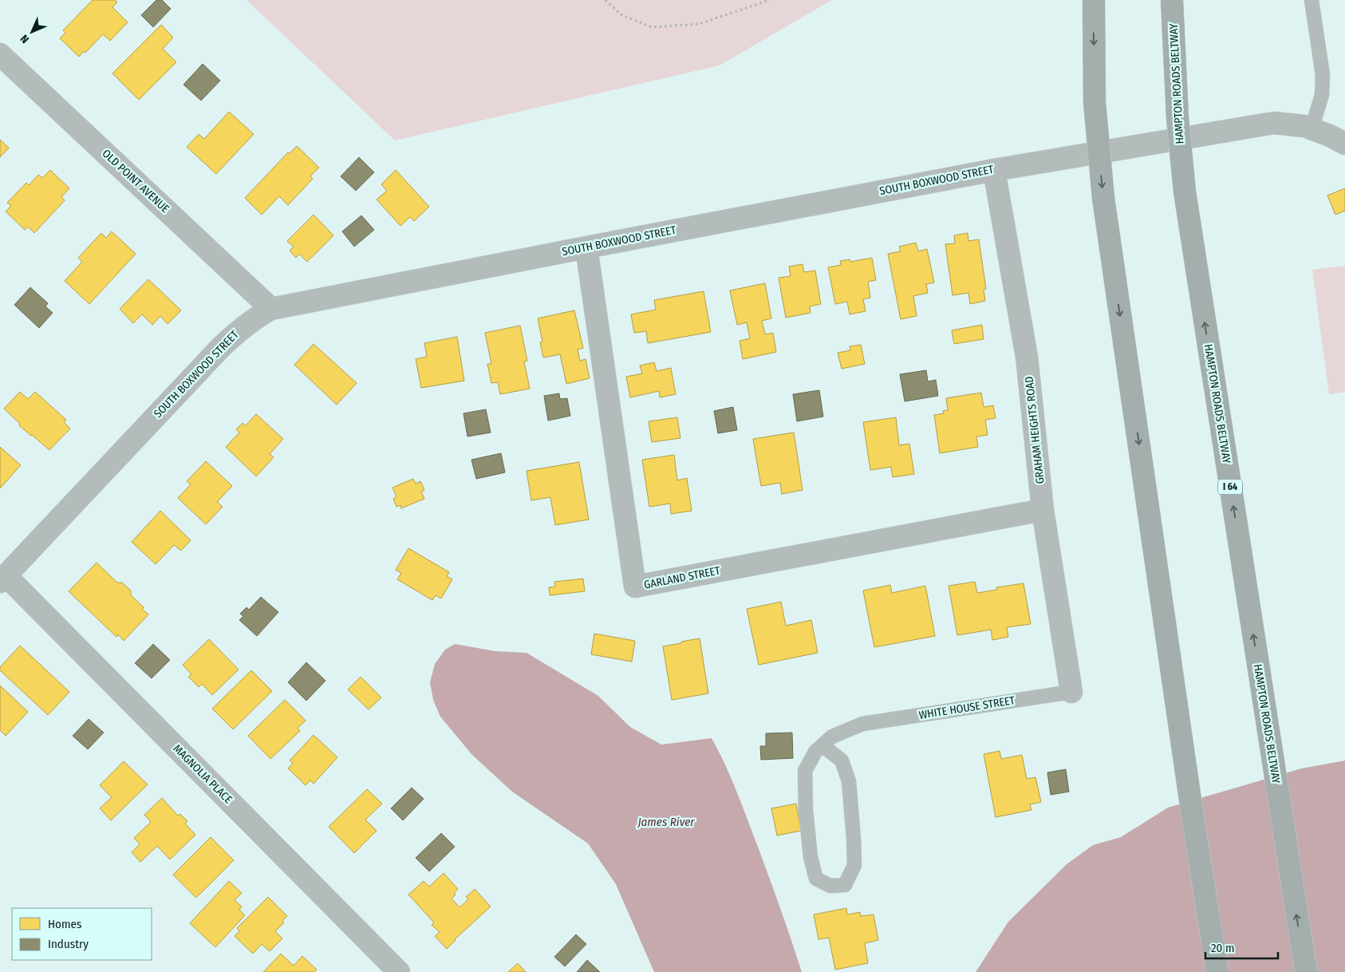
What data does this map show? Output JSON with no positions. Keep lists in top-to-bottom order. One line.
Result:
{"streets":{"highway":["HAMPTON ROADS BELTWAY","I 64"],"street":["SOUTH BOXWOOD STREET","OLD POINT AVENUE","GRAHAM HEIGHTS ROAD","GARLAND STREET","MAGNOLIA PLACE"],"lane":["WHITE HOUSE STREET"]},"crossings":[["SOUTH BOXWOOD STREET","OLD POINT AVENUE"],["SOUTH BOXWOOD STREET","GRAHAM HEIGHTS ROAD"],["SOUTH BOXWOOD STREET","GARLAND STREET"],["SOUTH BOXWOOD STREET","MAGNOLIA PLACE"],["GRAHAM HEIGHTS ROAD","GARLAND STREET"],["GRAHAM HEIGHTS ROAD","WHITE HOUSE STREET"]],"water":["James River"],"legend":["Homes","Industry"],"scale_bar":"20 m","north":"bottom left"}
